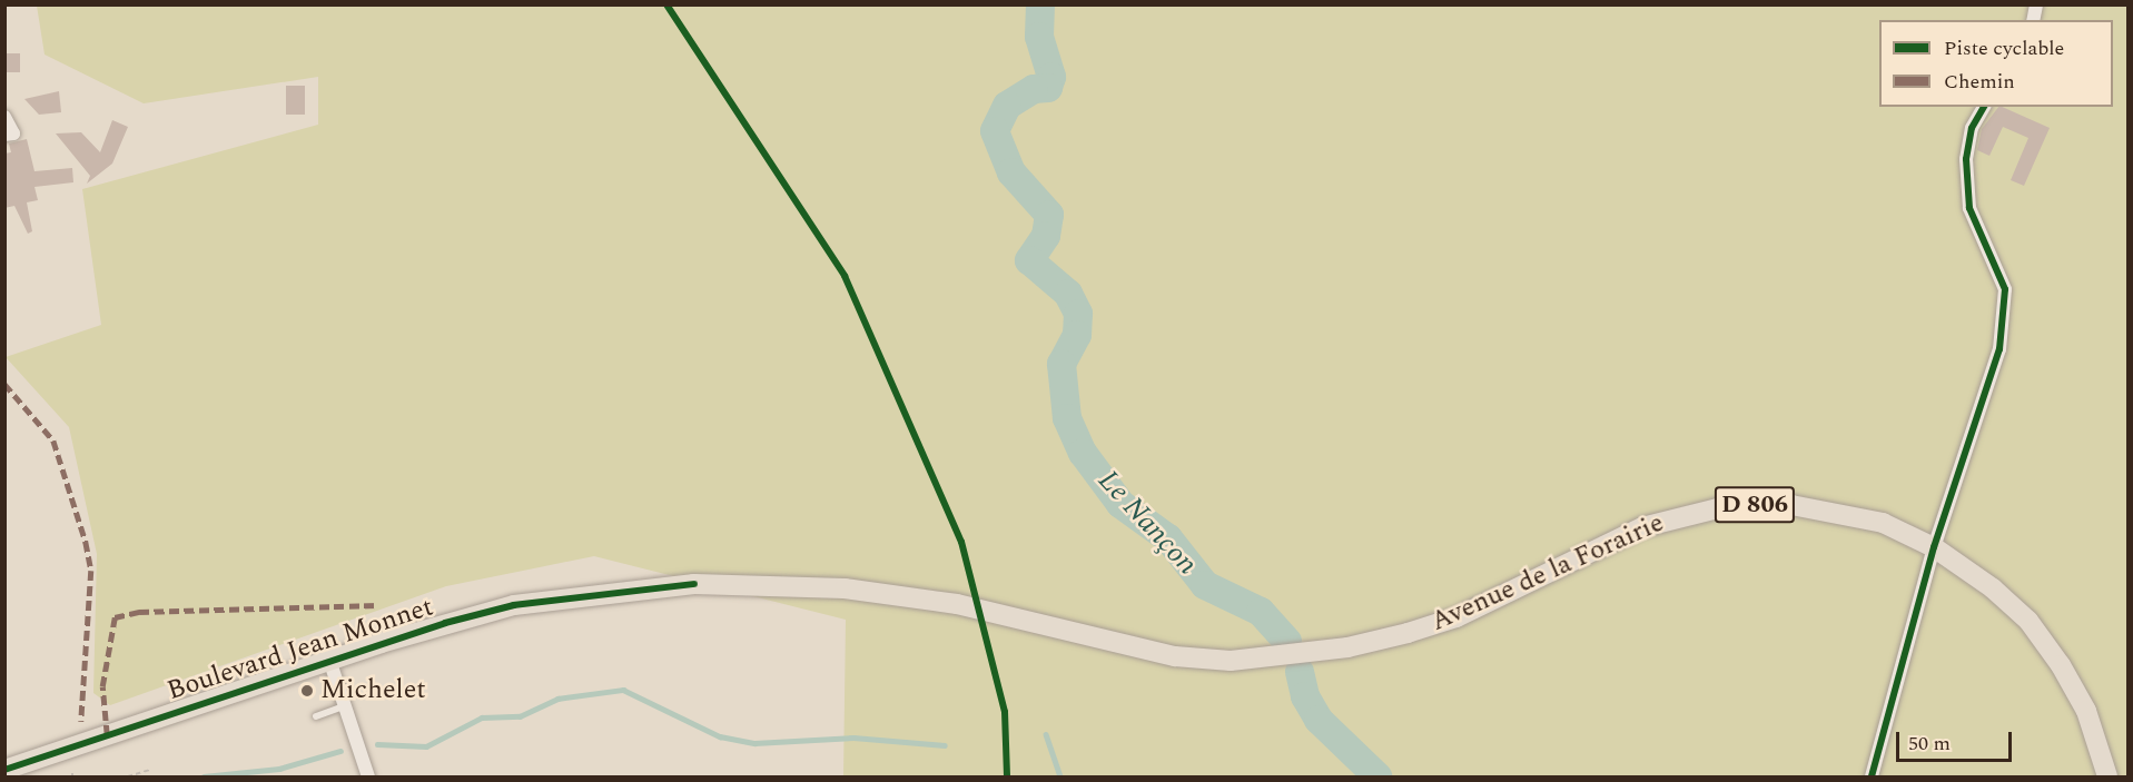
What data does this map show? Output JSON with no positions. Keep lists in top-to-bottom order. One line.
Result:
{"streets":{"main road":["D 806","Avenue de la Forairie","Boulevard Jean Monnet"]},"crossings":[["Avenue de la Forairie","Boulevard Jean Monnet"]],"water":["Le Nançon"],"places":["Michelet"],"legend":["Piste cyclable","Chemin"],"scale_bar":"50 m"}
